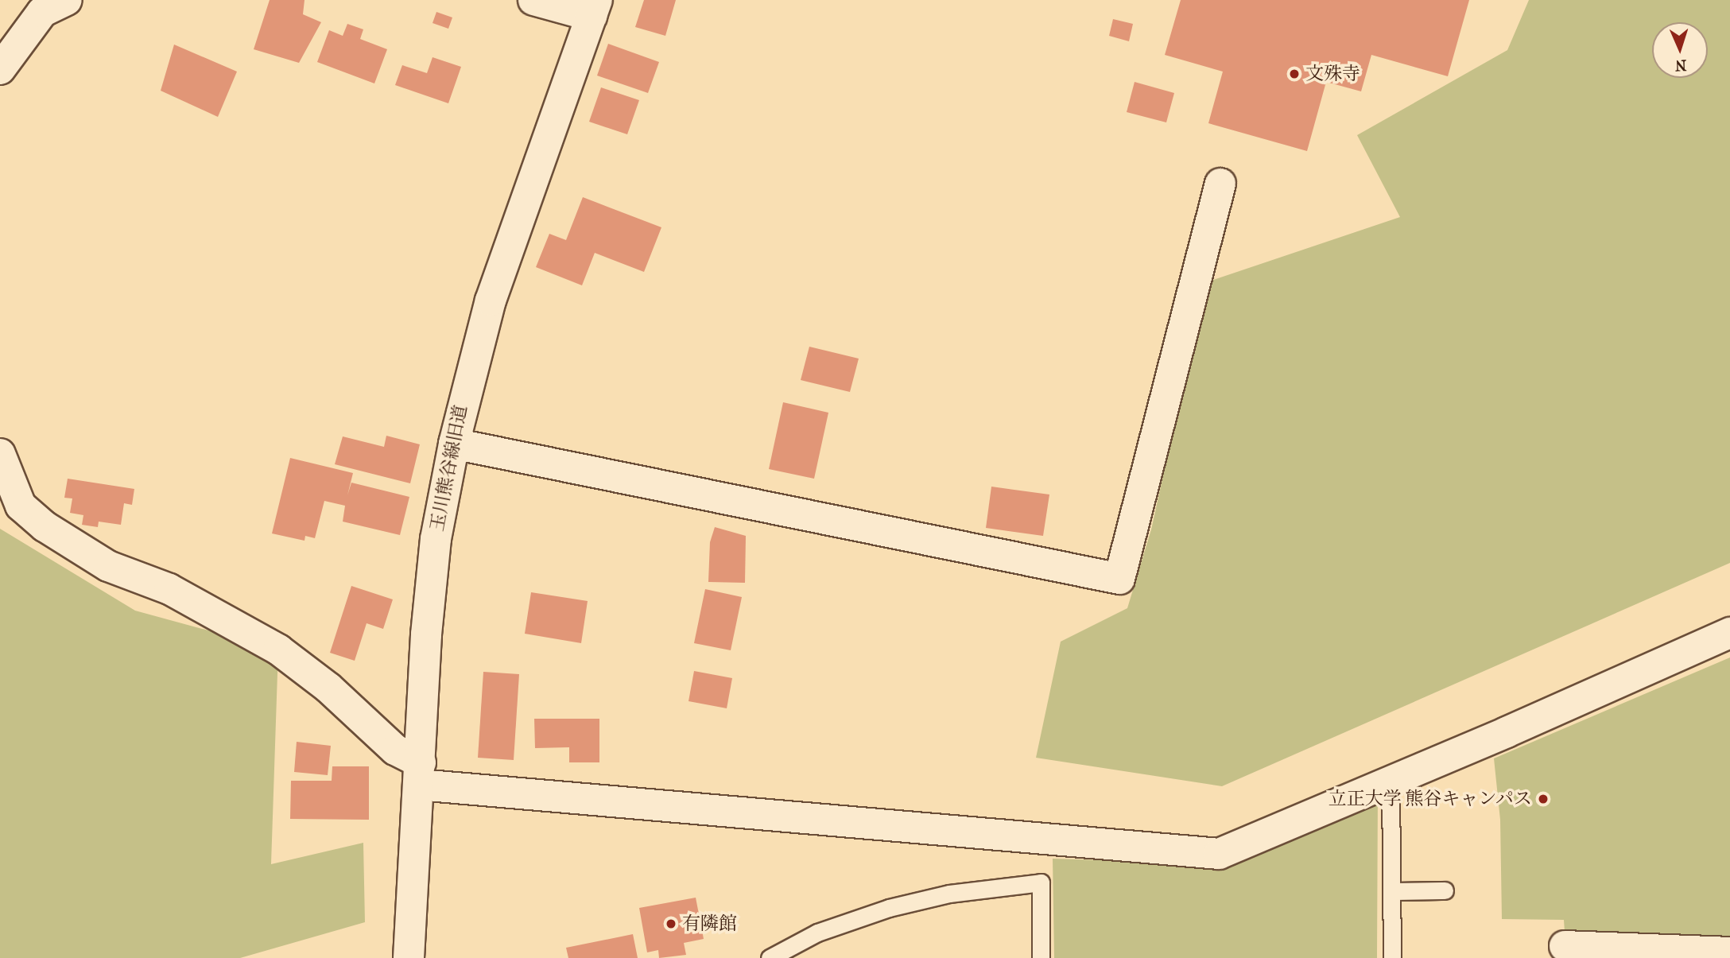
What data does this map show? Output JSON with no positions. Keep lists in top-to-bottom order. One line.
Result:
{"streets":{"street":["玉川熊谷線旧道"]},"places":["文殊寺","立正大学 熊谷キャンパス","有隣館"],"north":"bottom"}
